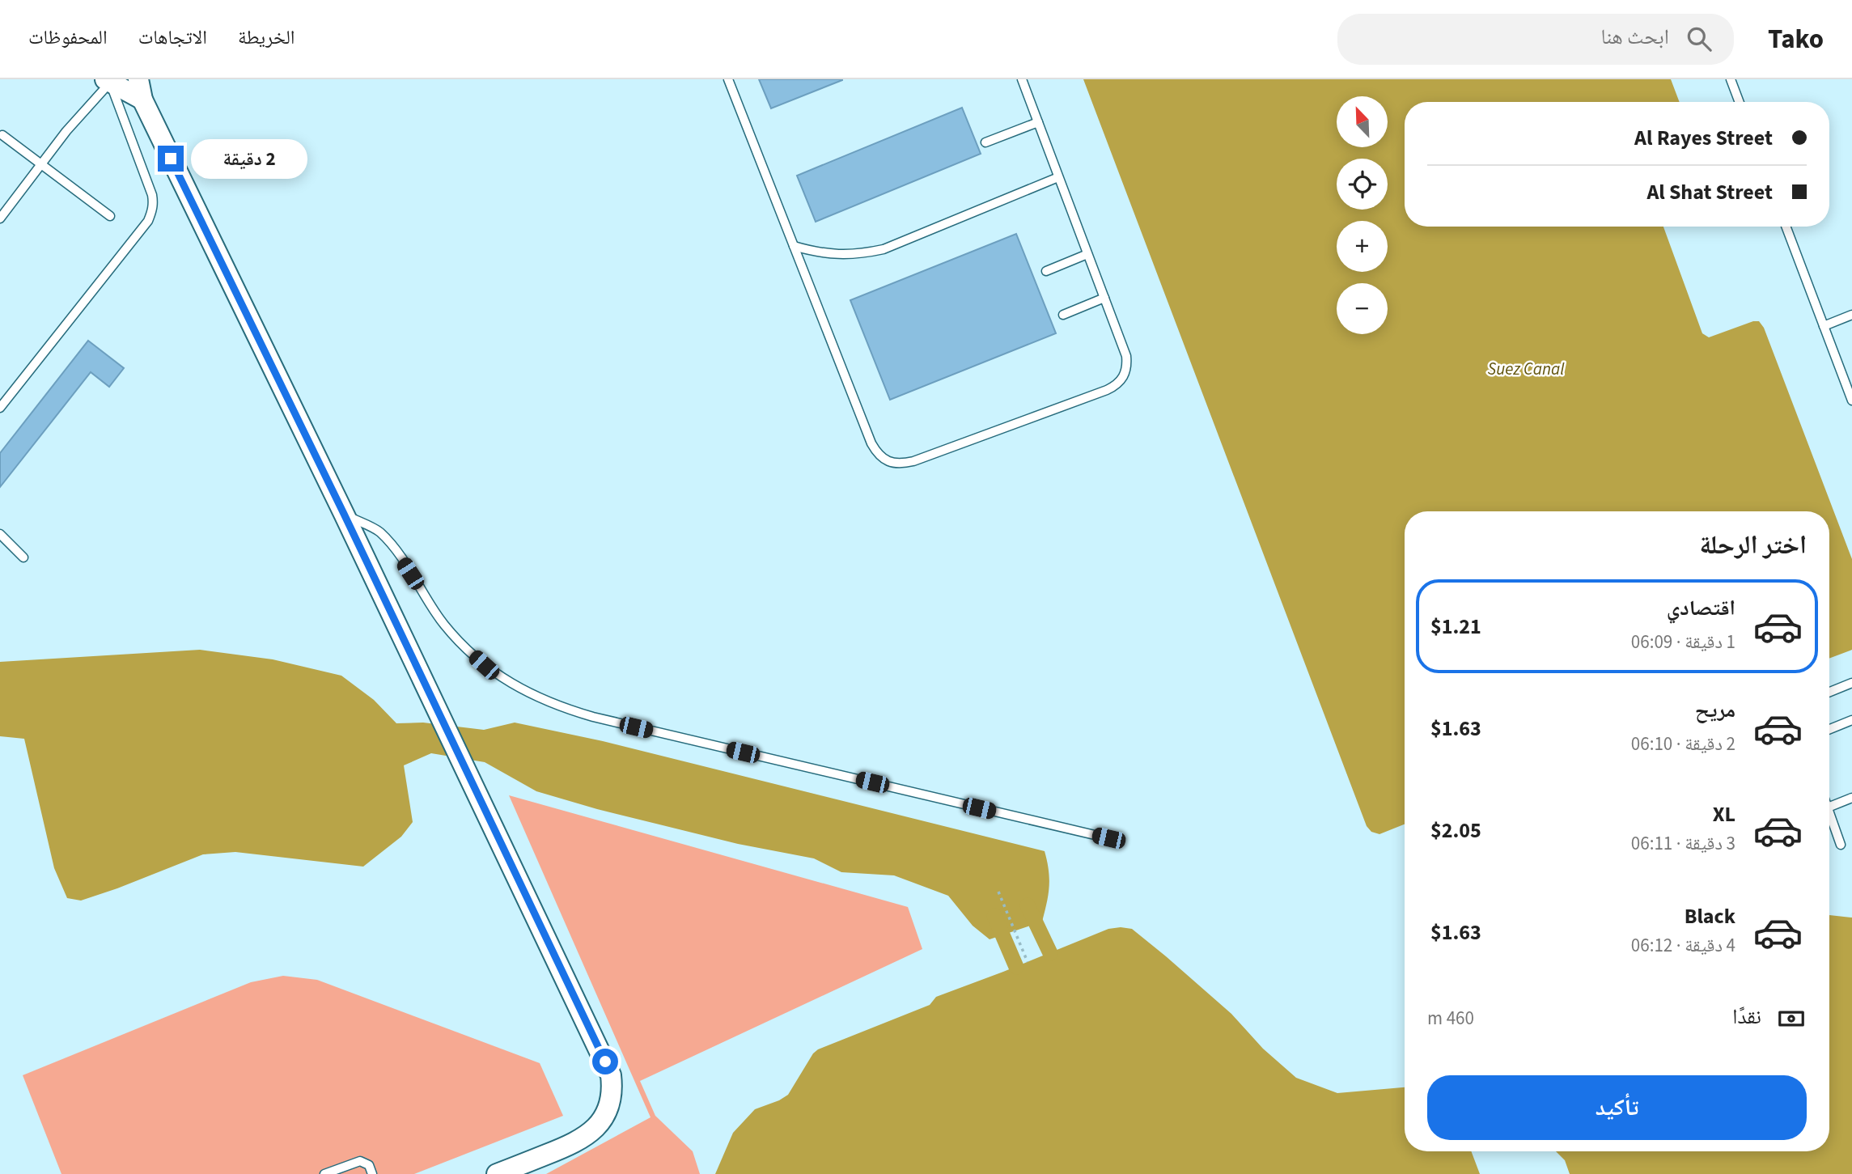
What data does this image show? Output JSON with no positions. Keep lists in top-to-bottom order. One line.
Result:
{"water":["Suez Canal"],"north":"top left","page":{"header":"Tako","search":"ابحث هنا","nav":["الخريطة","الاتجاهات","المحفوظات"],"map_buttons":["+","−"],"banner":["Al Rayes Street","Al Shat Street"],"bubble":"2 دقيقة","heading":"اختر الرحلة","list":[{"name":"اقتصادي","note":"1 دقيقة · 06:09","value":"$1.21"},{"name":"مريح","note":"2 دقيقة · 06:10","value":"$1.63"},{"name":"XL","note":"3 دقيقة · 06:11","value":"$2.05"},{"name":"Black","note":"4 دقيقة · 06:12","value":"$1.63"}],"pay":["نقدًا","460 m"],"buttons":"تأكيد"}}
